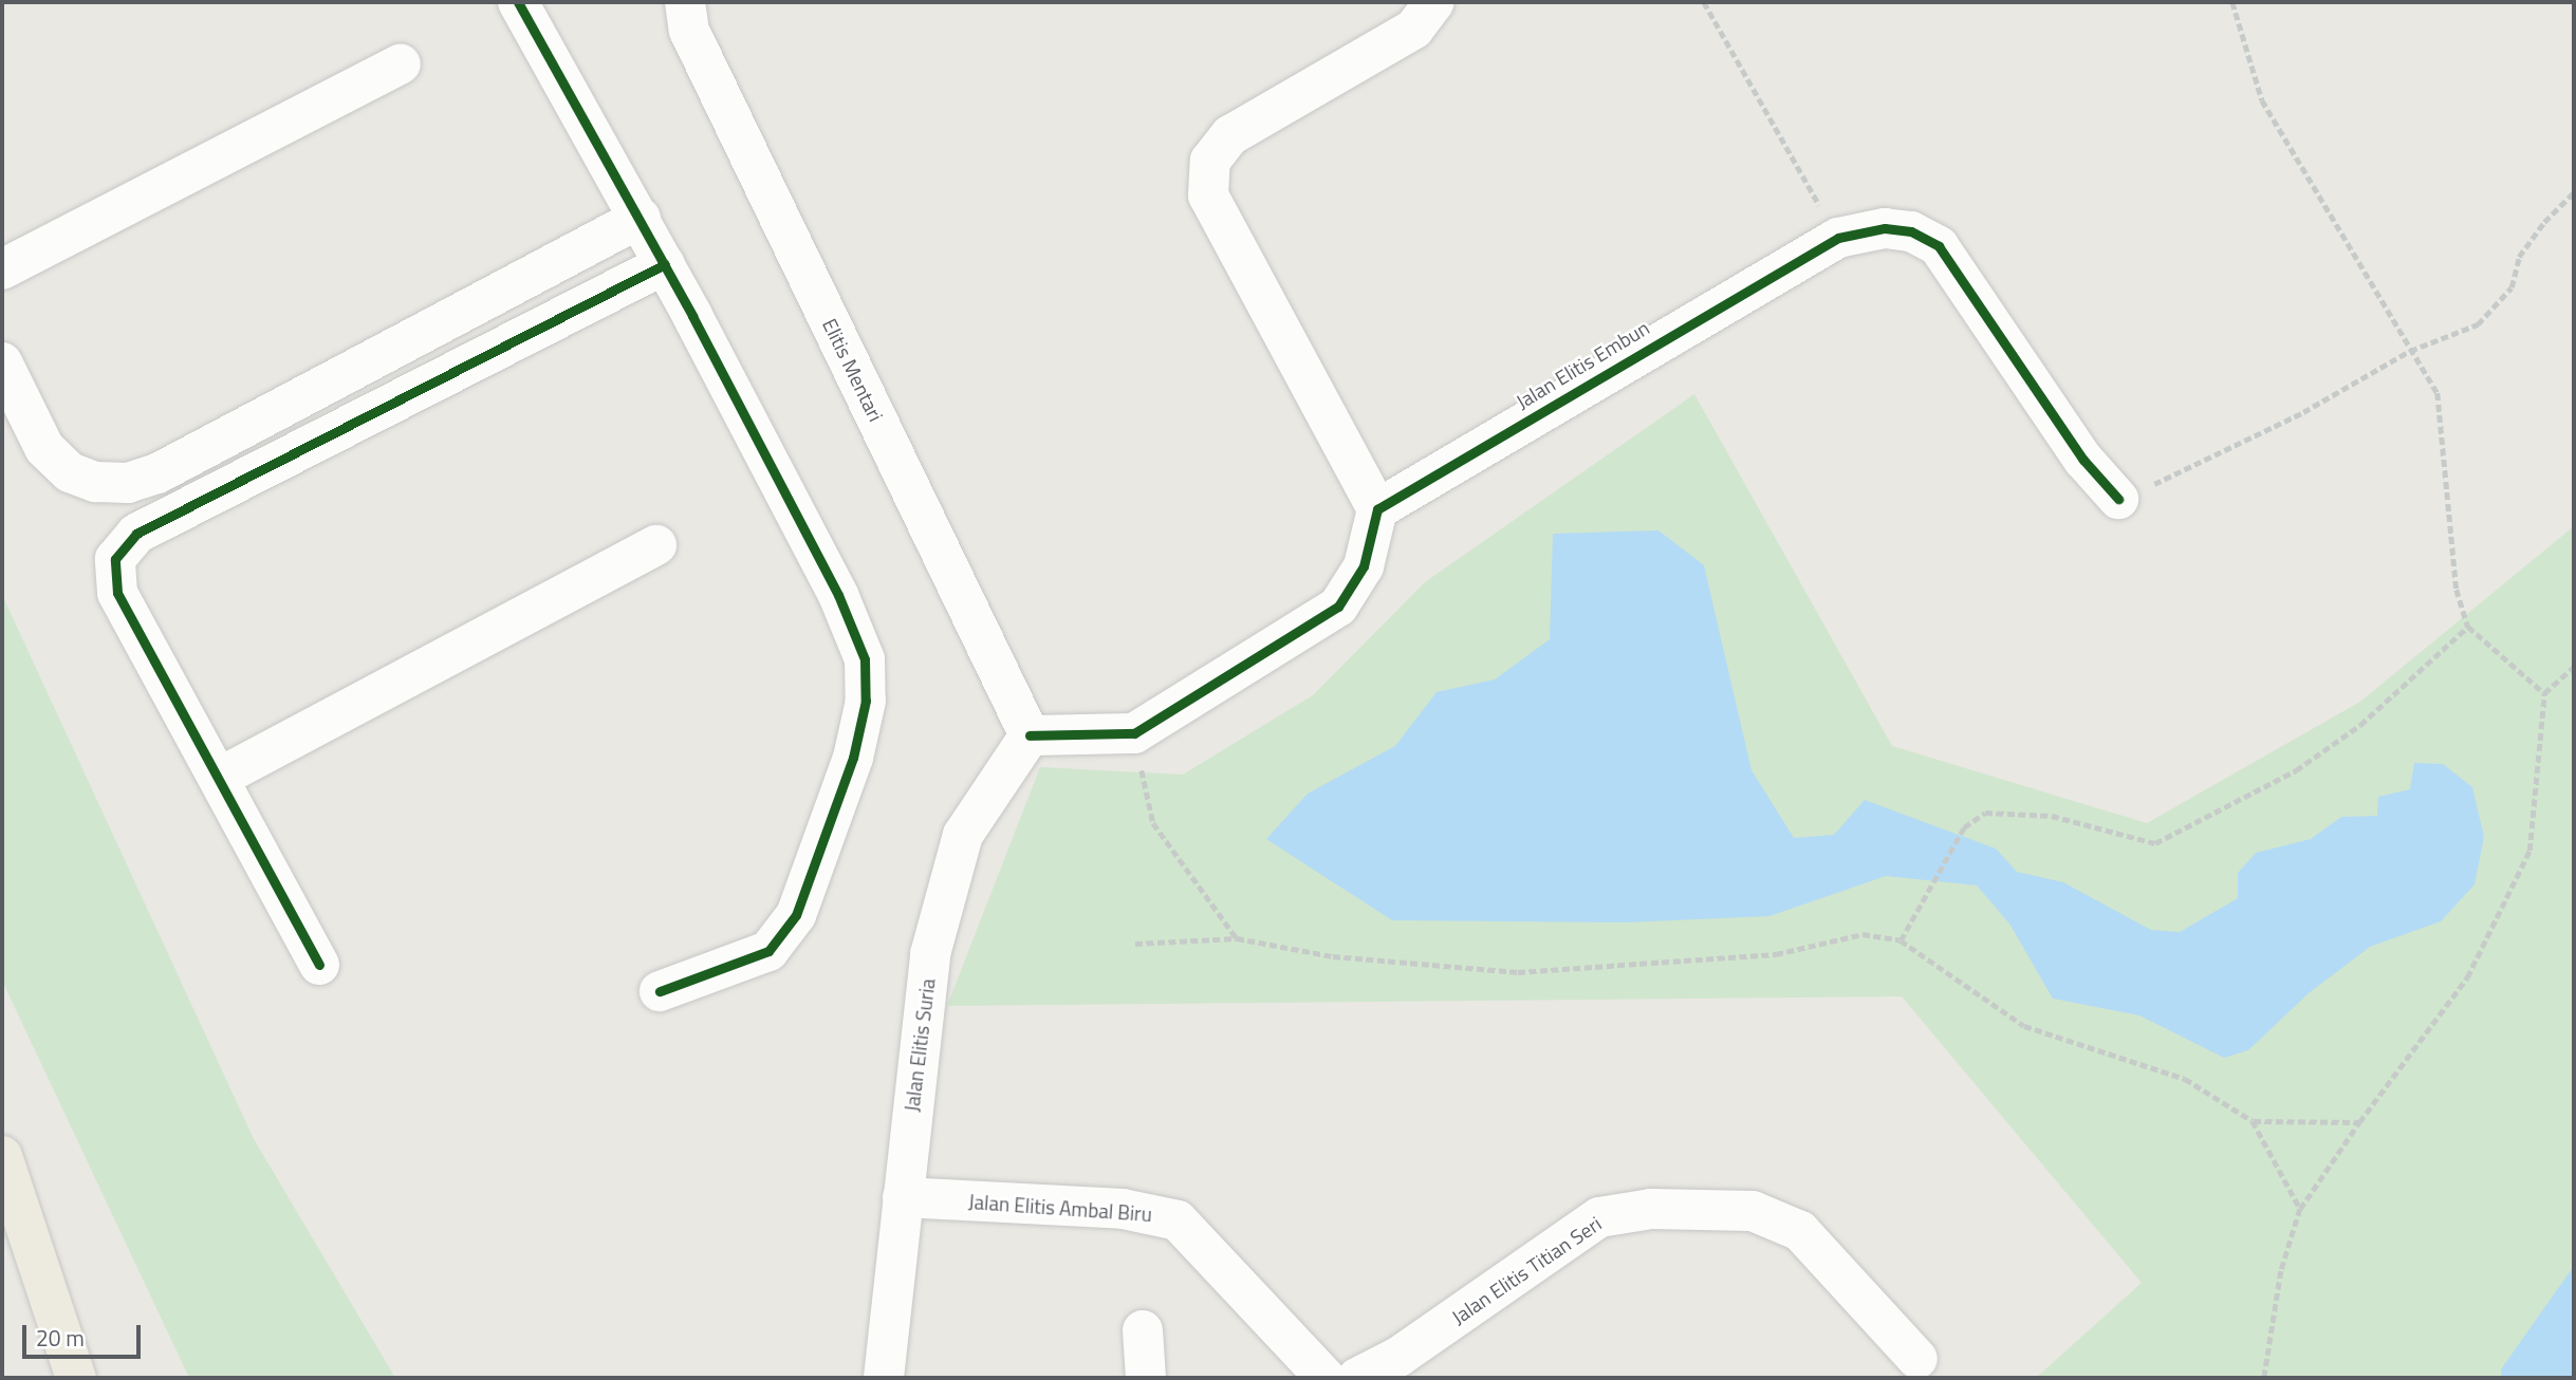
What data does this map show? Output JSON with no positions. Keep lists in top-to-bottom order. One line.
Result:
{"streets":{"street":["Jalan Elitis Embun","Elitis Mentari","Jalan Elitis Suria","Jalan Elitis Ambal Biru","Jalan Elitis Titian Seri"]},"crossings":[["Elitis Mentari","Jalan Elitis Suria"],["Jalan Elitis Suria","Jalan Elitis Ambal Biru"]],"scale_bar":"20 m"}
